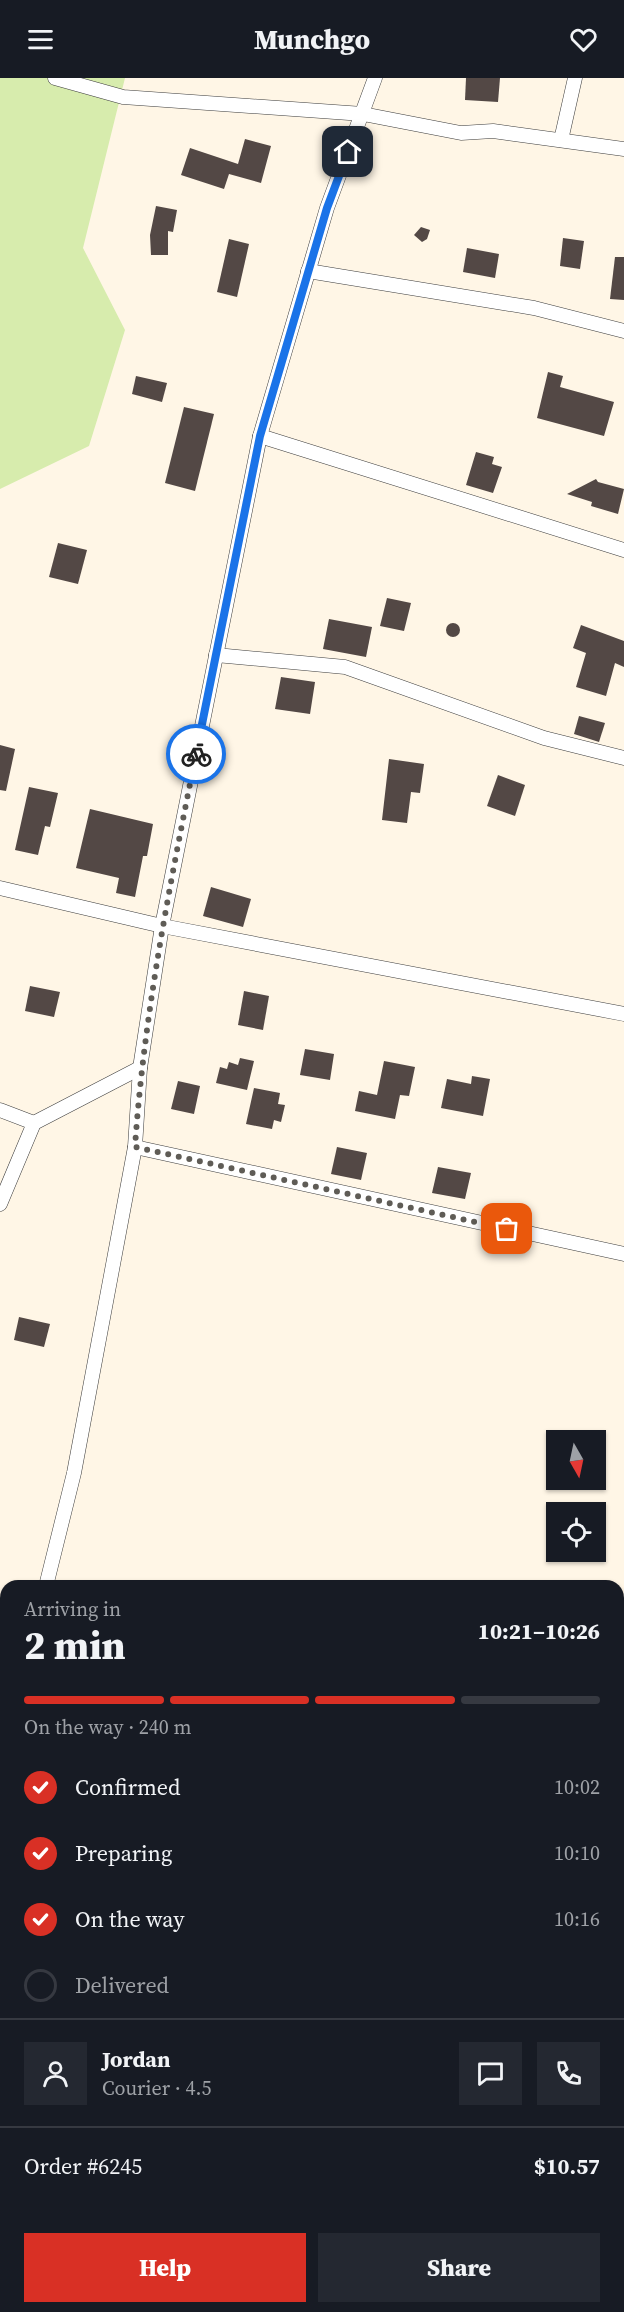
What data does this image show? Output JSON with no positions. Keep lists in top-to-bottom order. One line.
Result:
{"north":"bottom","page":{"header":"Munchgo","heading":["2 min","Arriving in","10:21–10:26"],"panel":["Jordan","Courier · 4.5","Order #6245","$10.57"],"bar":"On the way · 240 m","list":[["Confirmed","10:02"],["Preparing","10:10"],["On the way","10:16"],"Delivered"],"buttons":["Help","Share"]}}
